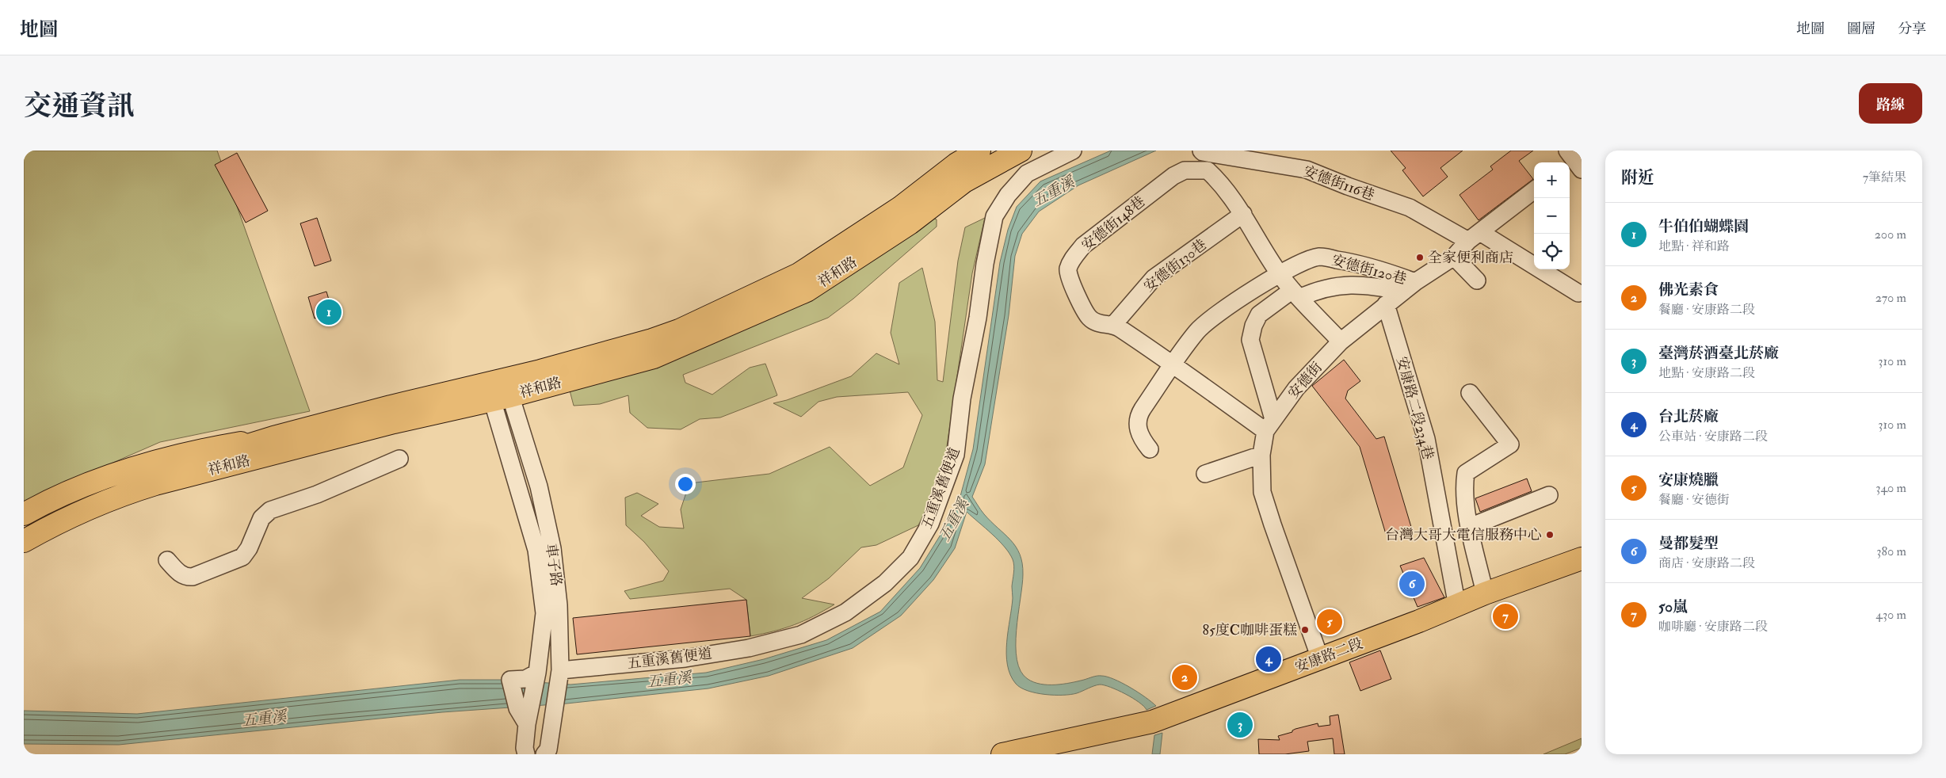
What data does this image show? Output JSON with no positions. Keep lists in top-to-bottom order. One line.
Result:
{"streets":{"main road":["祥和路","安康路二段"],"street":["安德街116巷","安德街148巷","安德街130巷","安德街120巷","安德街","安康路二段234巷","五重溪舊便道","車子路"]},"crossings":[["安德街116巷","安德街"],["安德街148巷","安德街130巷"],["安德街148巷","安德街120巷"],["安德街148巷","安德街"],["安德街120巷","安德街"],["祥和路","車子路"],["安德街","安康路二段234巷"],["安德街","安康路二段"],["安康路二段234巷","安康路二段"],["五重溪舊便道","車子路"]],"water":["五重溪"],"places":["全家便利商店","台灣大哥大電信服務中心","85度C咖啡蛋糕"],"page":{"header":"地圖","nav":["地圖","圖層","分享"],"title":"交通資訊","buttons":"路線","heading":["附近","7筆結果"],"map_buttons":["+","−"],"list":[{"mark":"1","name":"牛伯伯蝴蝶園","note":"地點 · 祥和路","value":"200 m"},{"mark":"2","name":"佛光素食","note":"餐廳 · 安康路二段","value":"270 m"},{"mark":"3","name":"臺灣菸酒臺北菸廠","note":"地點 · 安康路二段","value":"310 m"},{"mark":"4","name":"台北菸廠","note":"公車站 · 安康路二段","value":"310 m"},{"mark":"5","name":"安康燒臘","note":"餐廳 · 安德街","value":"340 m"},{"mark":"6","name":"曼都髮型","note":"商店 · 安康路二段","value":"380 m"},{"mark":"7","name":"50嵐","note":"咖啡廳 · 安康路二段","value":"430 m"}],"pins":["1","6","7","5","4","2","3"]}}
